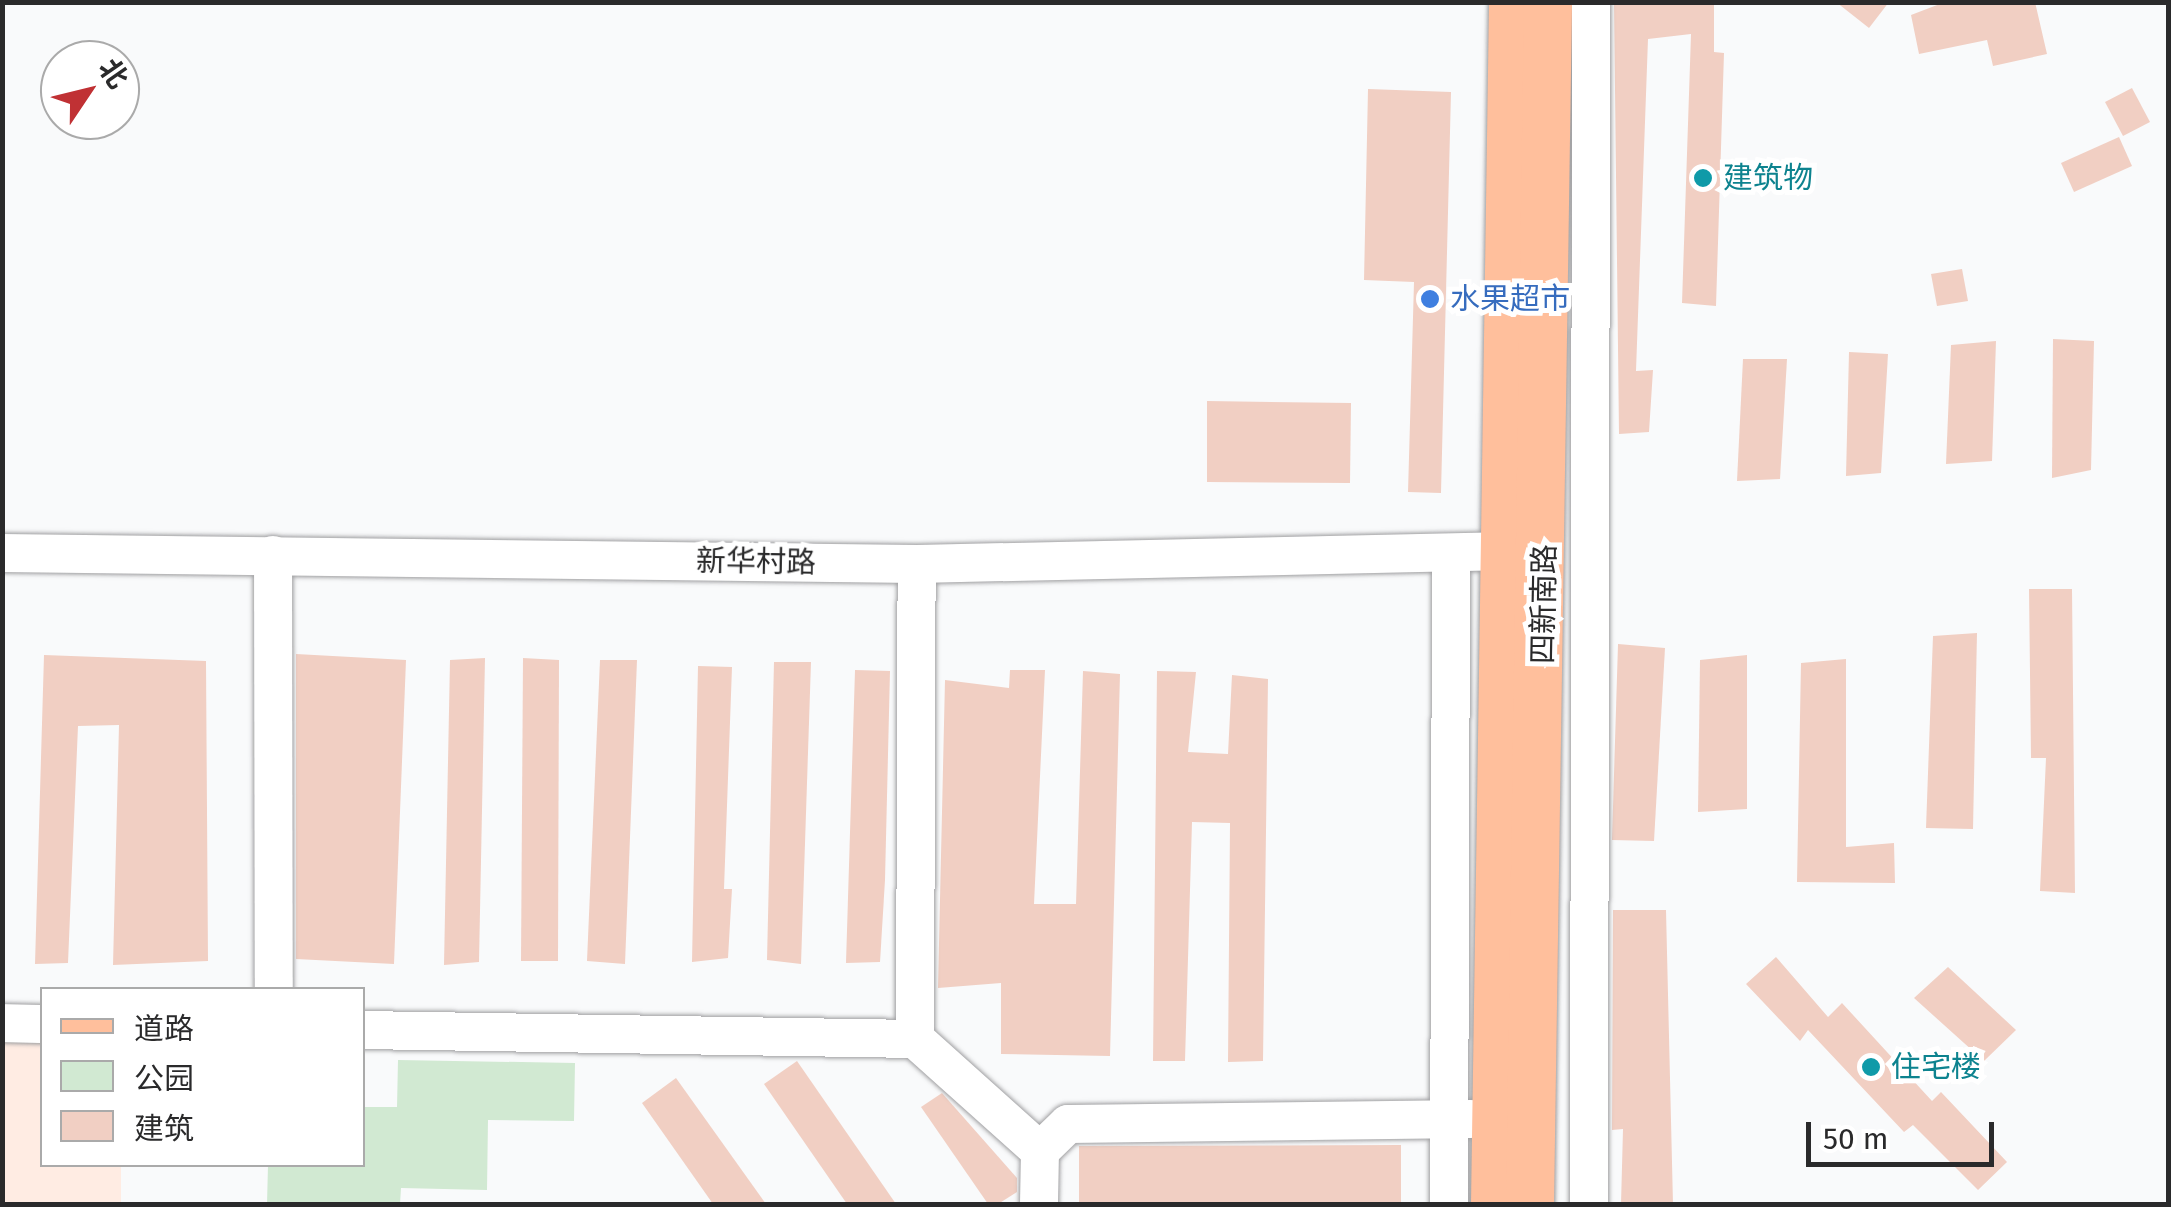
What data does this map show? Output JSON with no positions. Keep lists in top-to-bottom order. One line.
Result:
{"streets":{"main road":["四新南路"],"street":["新华村路"]},"crossings":[["新华村路","四新南路"]],"places":["建筑物","水果超市","住宅楼"],"legend":["道路","公园","建筑"],"scale_bar":"50 m","north":"top right"}
